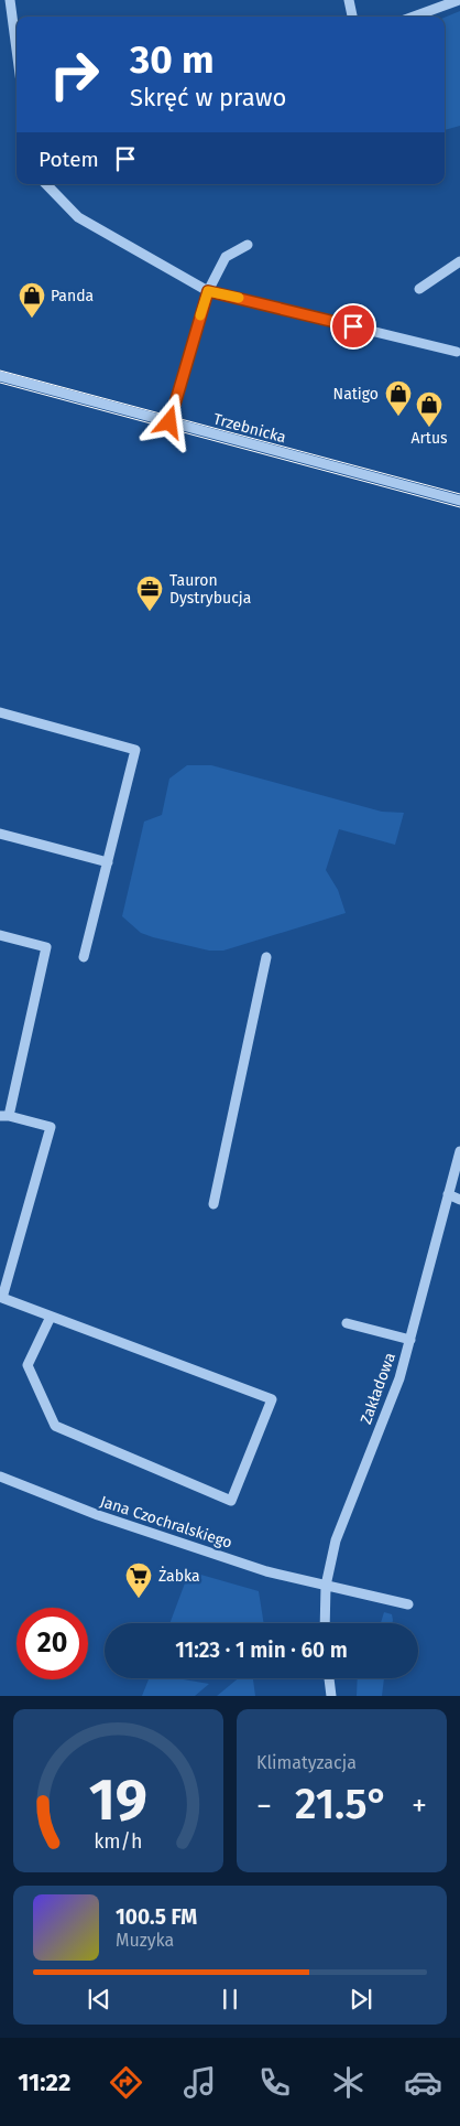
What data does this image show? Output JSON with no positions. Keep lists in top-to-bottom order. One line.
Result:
{"streets":{"street":["Trzebnicka","Zakładowa","Jana Czochralskiego"]},"crossings":[["Zakładowa","Jana Czochralskiego"]],"places":{"shop":["Panda","Natigo","Artus"],"office":["Tauron Dystrybucja"],"supermarket":["Żabka"]},"page":{"turn":["30 m","Skręć w prawo"],"then":"Potem","limit":"20","trip":"11:23 · 1 min · 60 m","tile":"Klimatyzacja","heat":["−","21.5°","+"],"song":["100.5 FM","Muzyka"],"tabs":"11:22","gauge":["19","km/h"]}}
